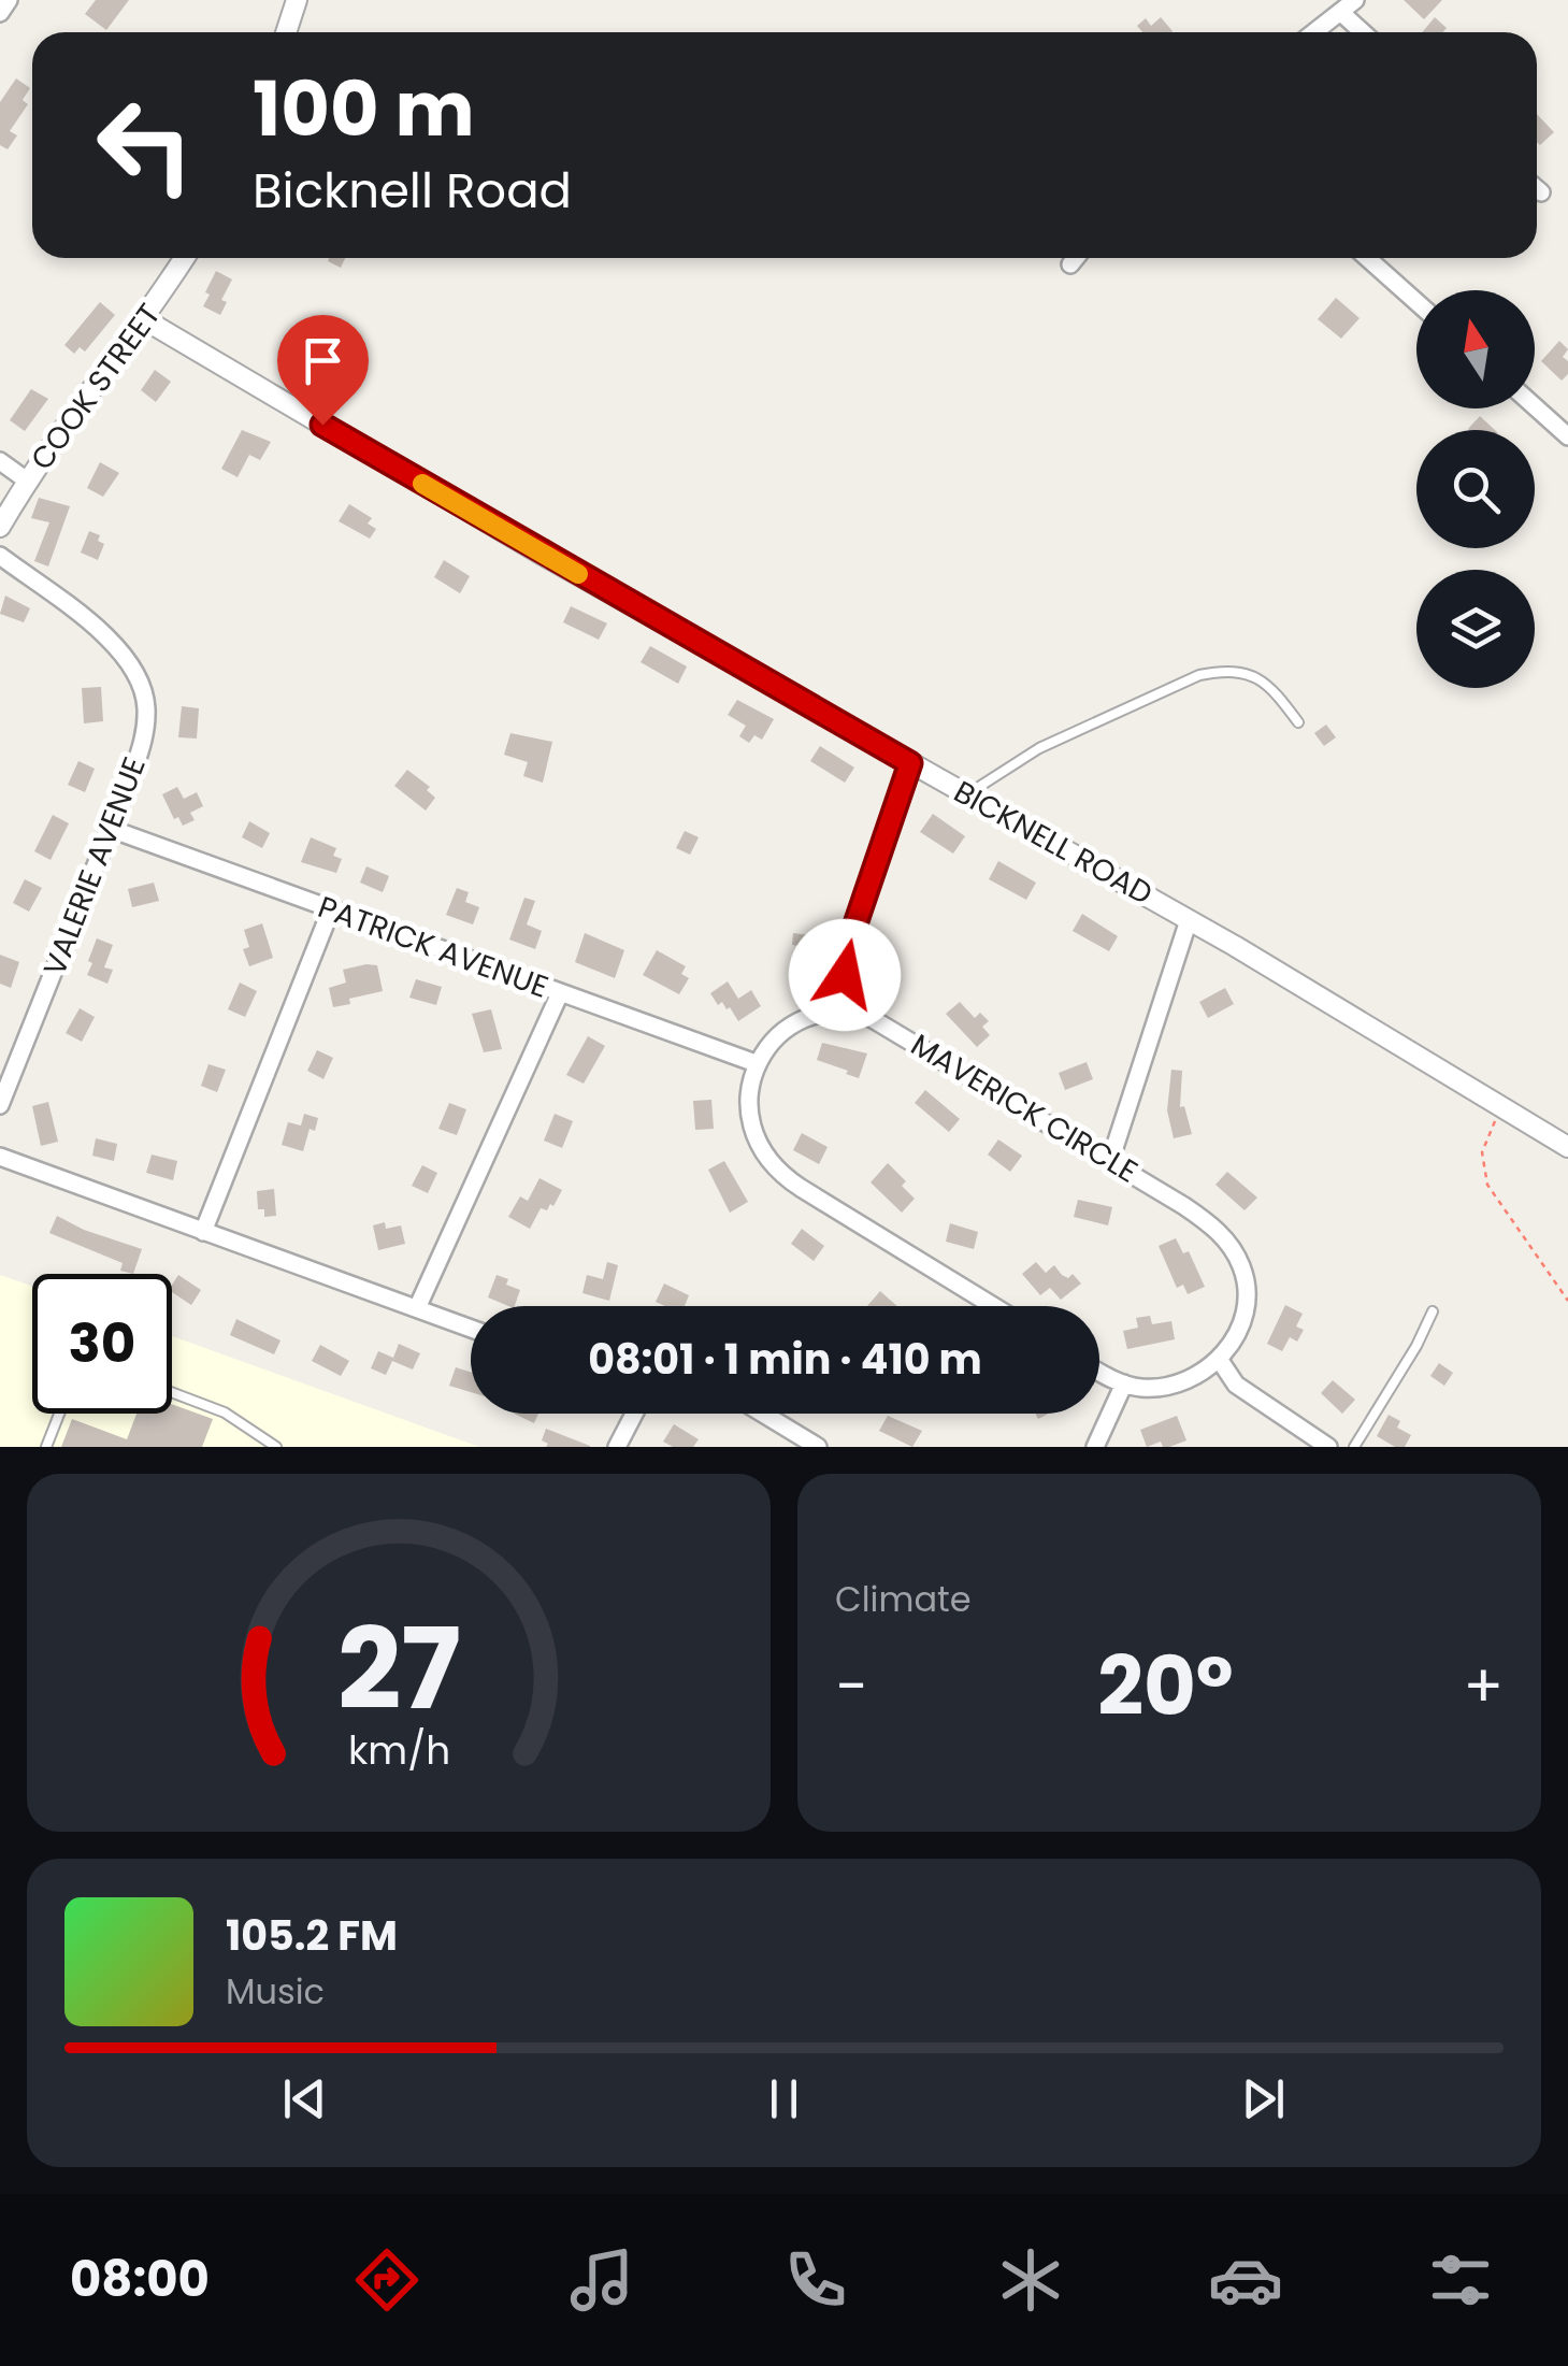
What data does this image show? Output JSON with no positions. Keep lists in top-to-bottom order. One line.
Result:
{"streets":{"street":["COOK STREET","BICKNELL ROAD","VALERIE AVENUE","PATRICK AVENUE","MAVERICK CIRCLE"]},"crossings":[["COOK STREET","BICKNELL ROAD"],["VALERIE AVENUE","PATRICK AVENUE"]],"north":"top","page":{"turn":["100 m","Bicknell Road"],"limit":"30","trip":"08:01 · 1 min · 410 m","tile":"Climate","heat":["−","20°","+"],"song":["105.2 FM","Music"],"tabs":"08:00","gauge":["27","km/h"]}}
